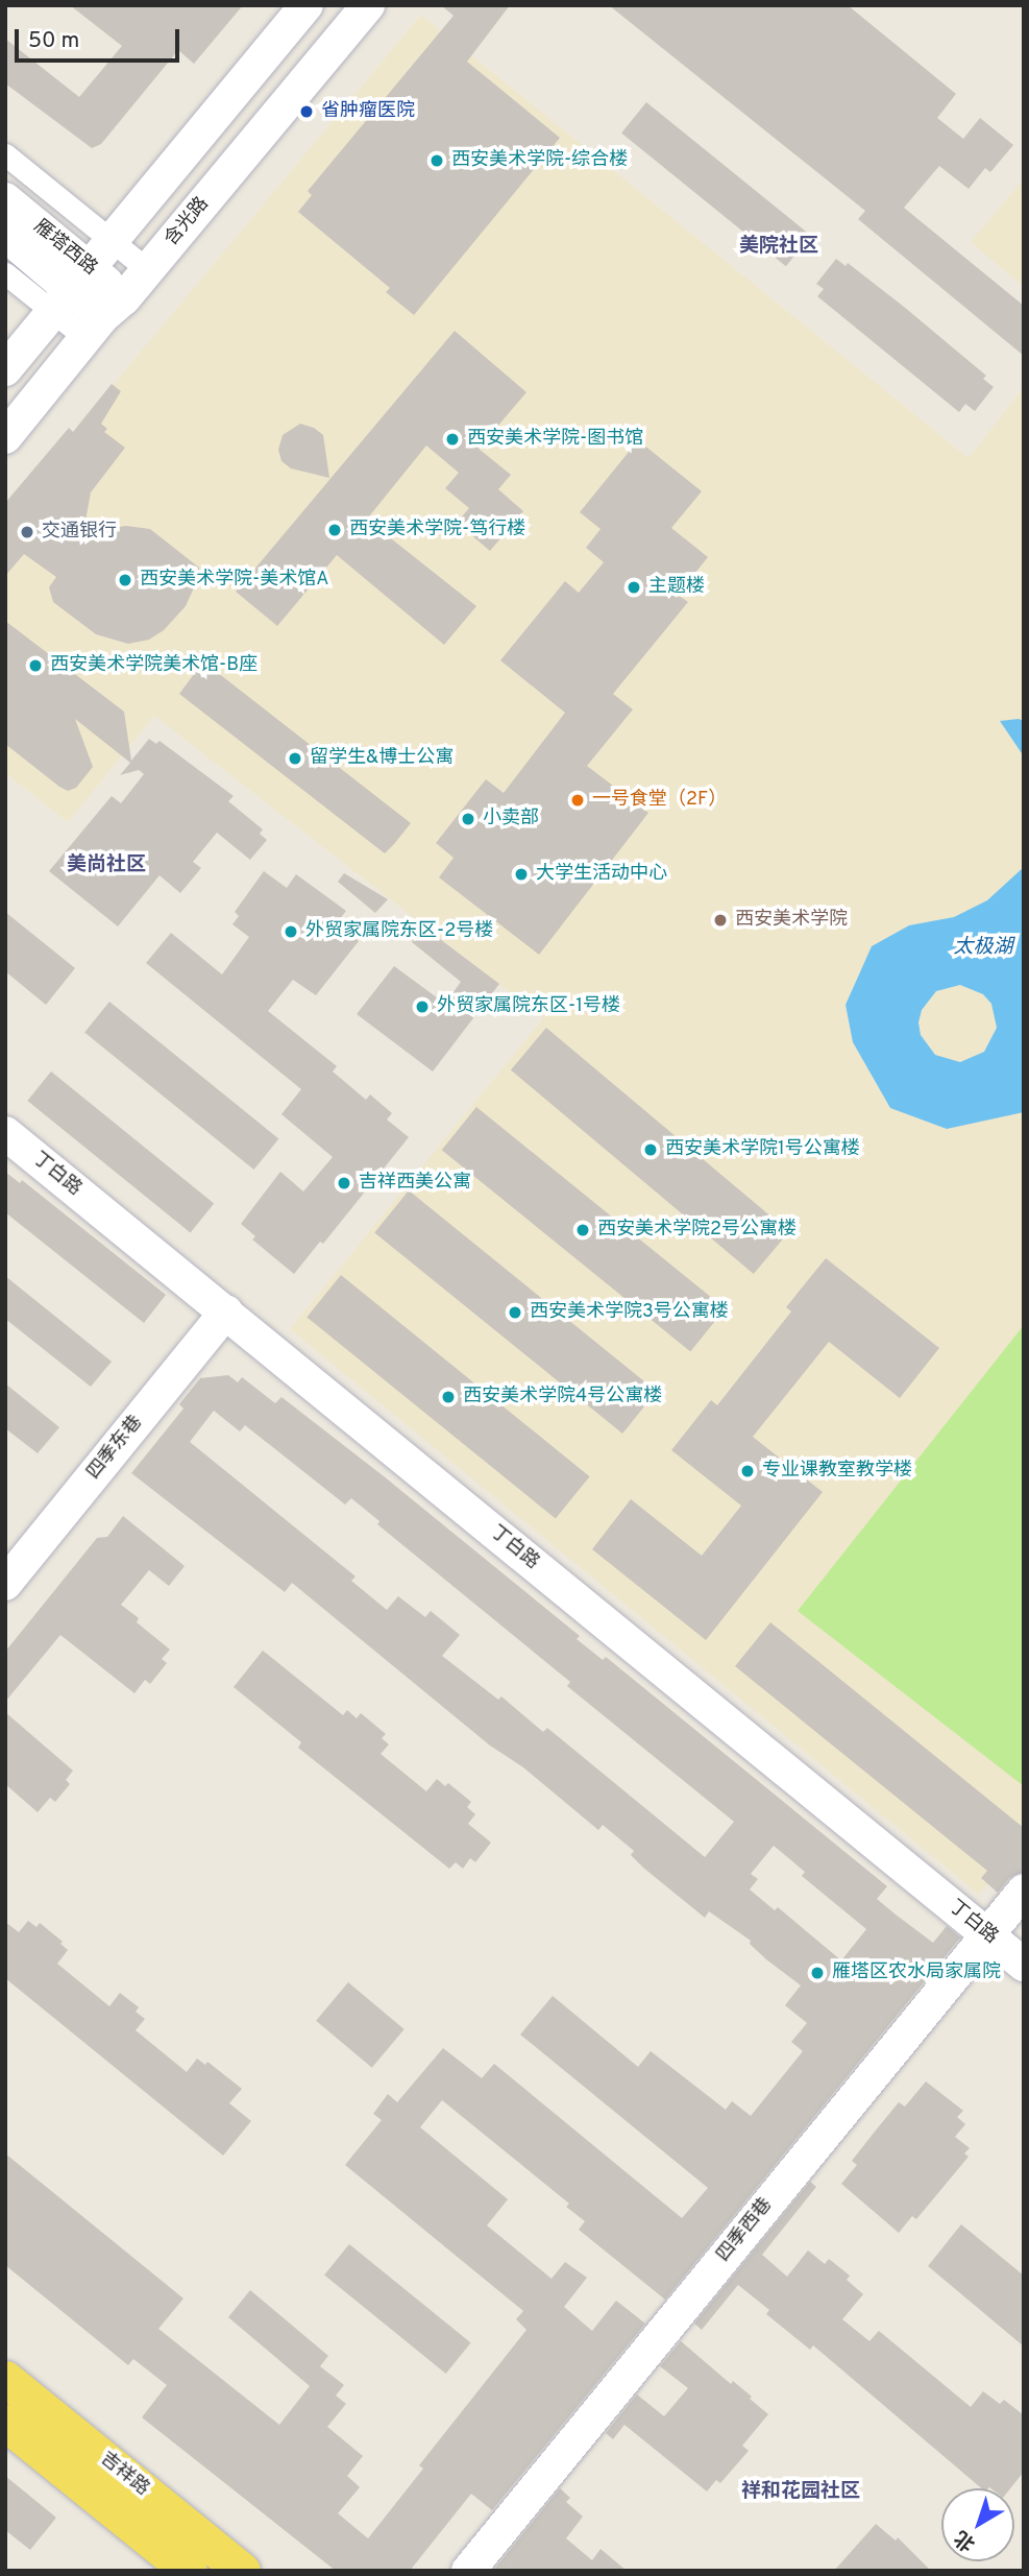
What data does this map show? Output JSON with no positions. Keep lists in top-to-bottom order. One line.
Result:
{"streets":{"main road":["吉祥路"],"street":["含光路","雁塔西路","丁白路","四季东巷","四季西巷"]},"crossings":[["含光路","雁塔西路"],["丁白路","四季东巷"],["丁白路","四季西巷"]],"districts":["美院社区","美尚社区","祥和花园社区"],"water":["太极湖"],"places":["省肿瘤医院","西安美术学院-综合楼","西安美术学院-图书馆","西安美术学院-笃行楼","交通银行","西安美术学院-美术馆A","主题楼","西安美术学院美术馆-B座","留学生&博士公寓","一号食堂（2F）","小卖部","大学生活动中心","西安美术学院","外贸家属院东区-2号楼","外贸家属院东区-1号楼","西安美术学院1号公寓楼","吉祥西美公寓","西安美术学院2号公寓楼","西安美术学院3号公寓楼","西安美术学院4号公寓楼","专业课教室教学楼","雁塔区农水局家属院"],"scale_bar":"50 m","north":"bottom left"}
